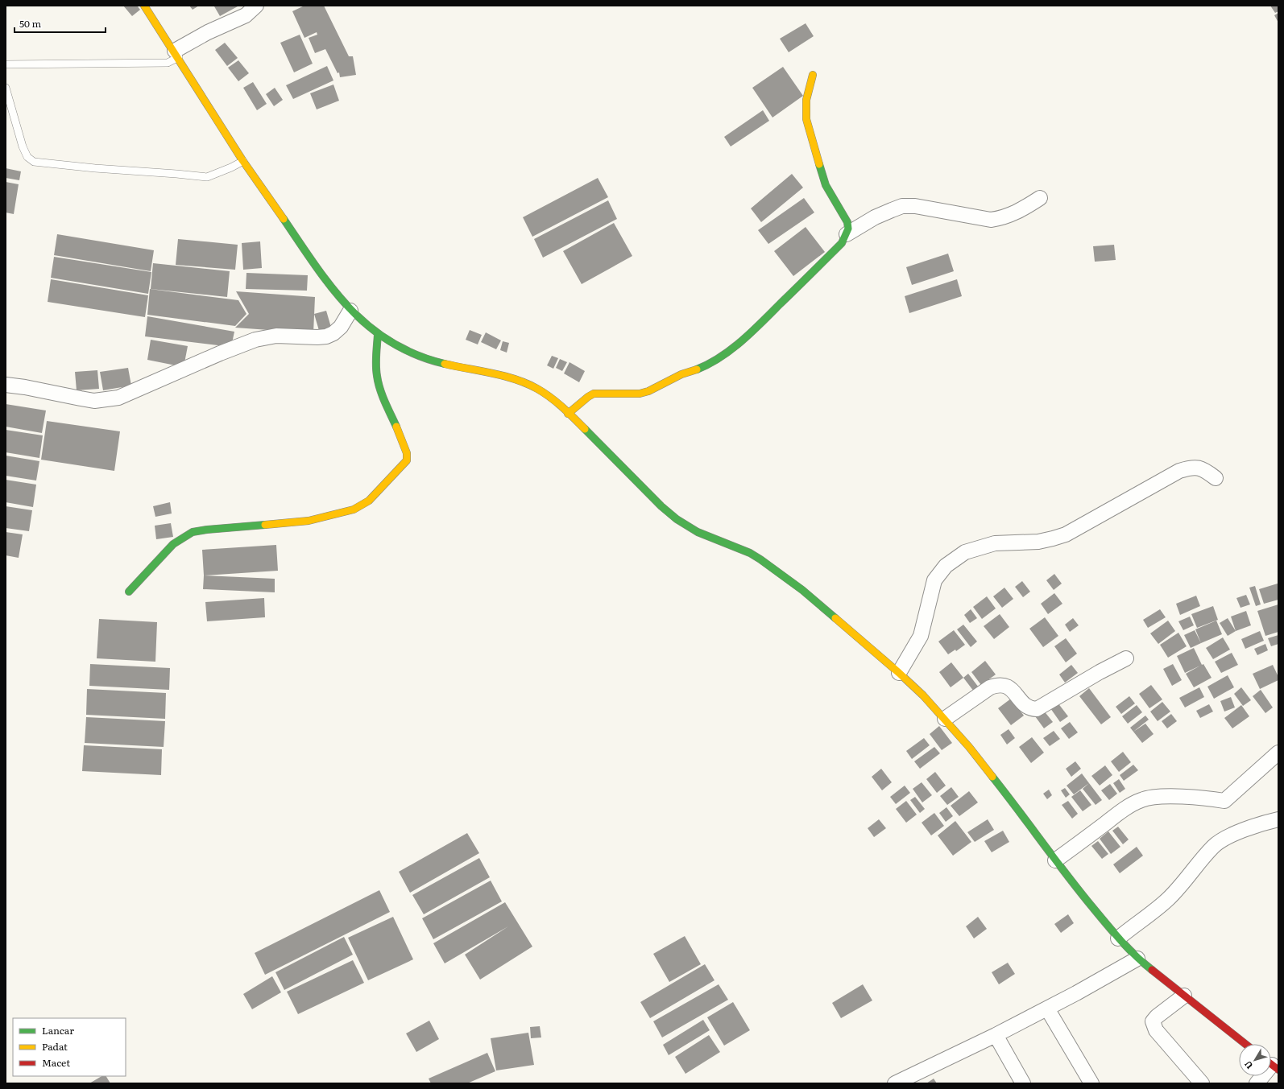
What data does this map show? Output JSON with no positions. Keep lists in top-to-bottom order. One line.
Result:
{"legend":["Lancar","Padat","Macet"],"scale_bar":"50 m","north":"bottom left"}
